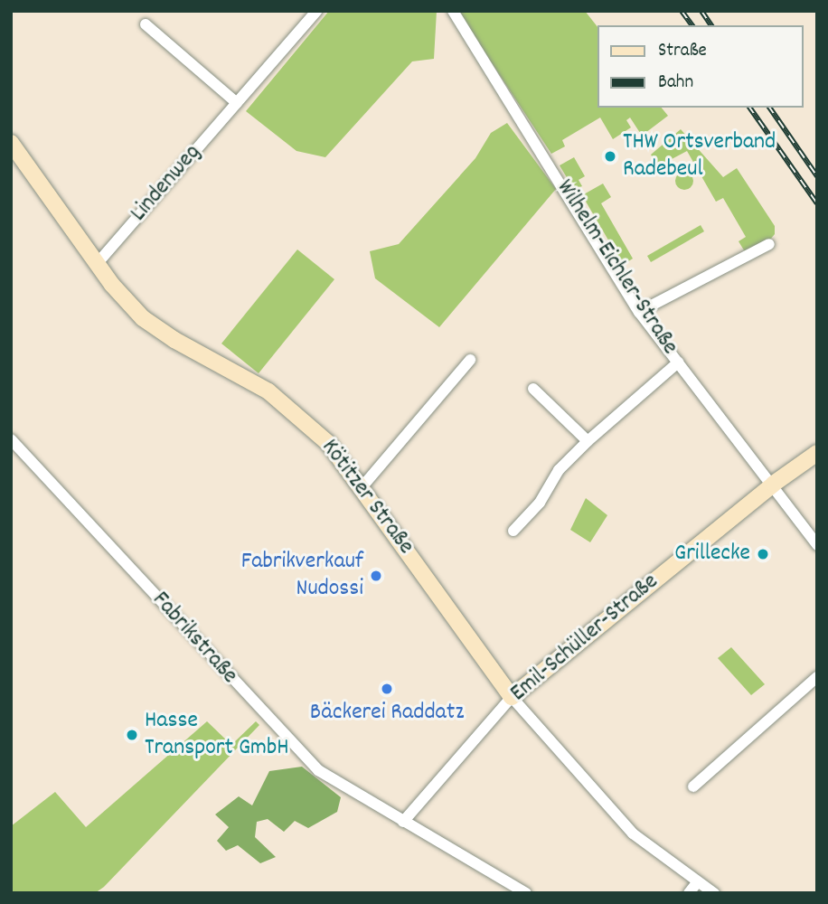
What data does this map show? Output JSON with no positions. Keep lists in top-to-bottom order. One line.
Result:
{"streets":{"street":["Lindenweg","Wilhelm-Eichler-Straße","Kötitzer Straße","Fabrikstraße","Emil-Schüller-Straße"]},"crossings":[["Lindenweg","Kötitzer Straße"],["Wilhelm-Eichler-Straße","Emil-Schüller-Straße"],["Kötitzer Straße","Emil-Schüller-Straße"],["Fabrikstraße","Emil-Schüller-Straße"]],"places":["THW Ortsverband Radebeul","Grillecke","Fabrikverkauf Nudossi","Bäckerei Raddatz","Hasse Transport GmbH"],"legend":["Straße","Bahn"]}
